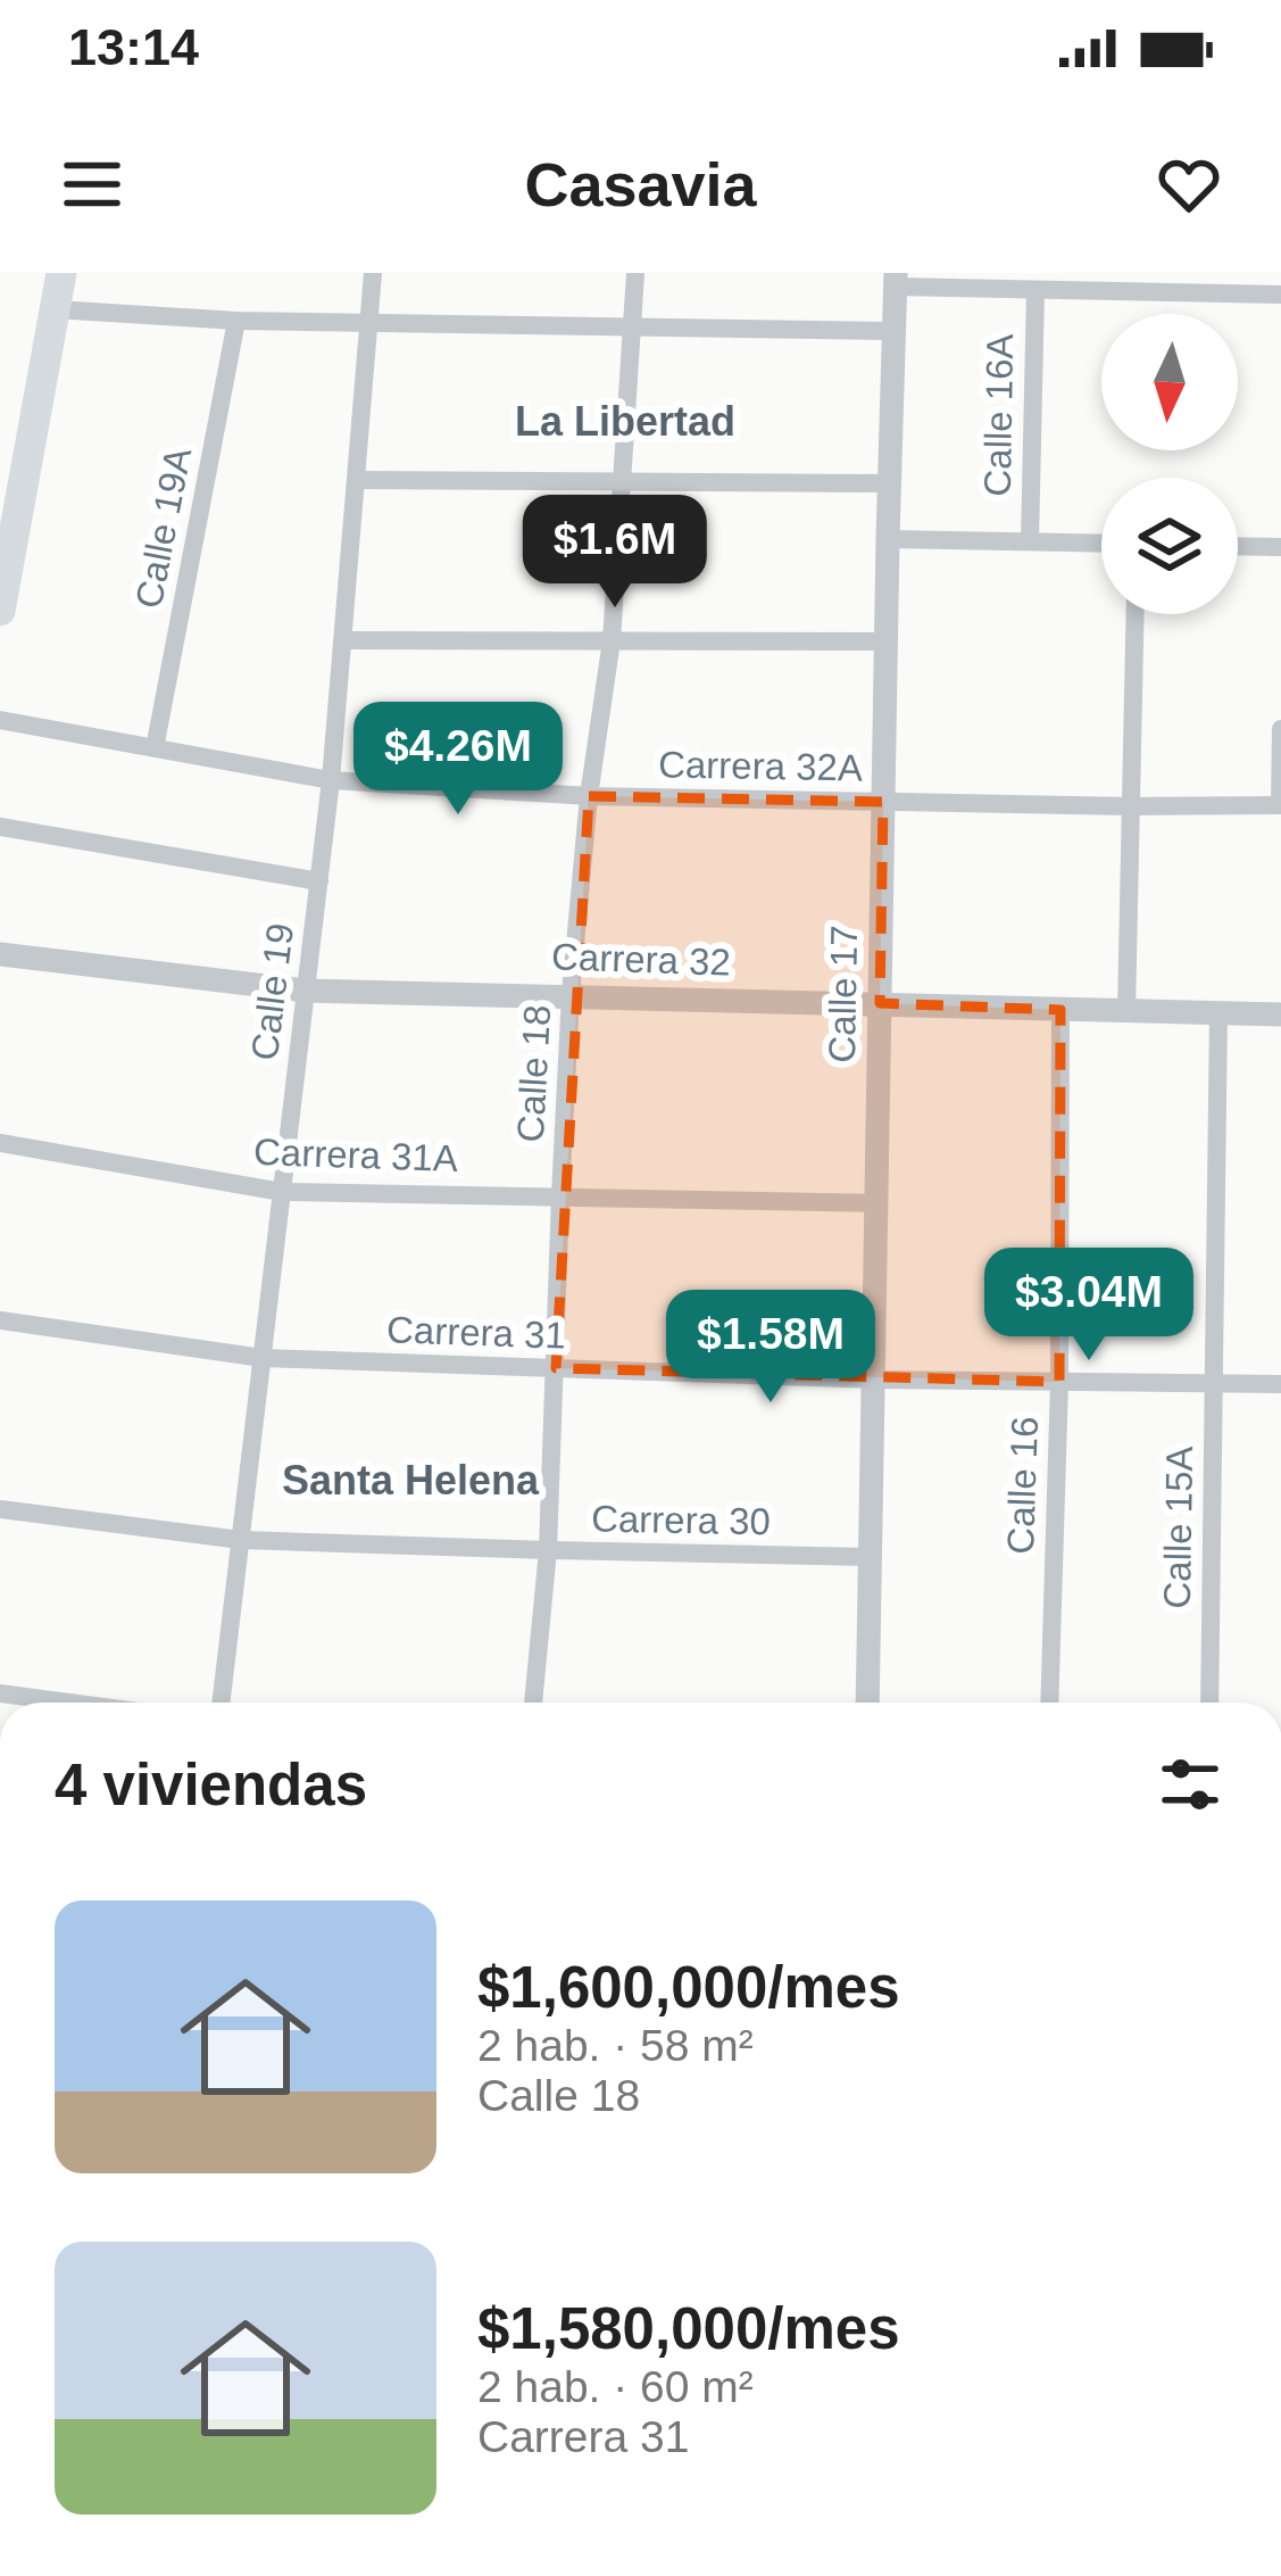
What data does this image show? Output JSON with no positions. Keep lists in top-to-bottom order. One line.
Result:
{"streets":{"street":["Calle 16A","Calle 19A","Carrera 32A","Carrera 32","Calle 19","Calle 17","Calle 18","Carrera 31A","Carrera 31","Calle 16","Carrera 30","Calle 15A"]},"crossings":[["Calle 19A","Carrera 32A"],["Carrera 32A","Calle 19"],["Carrera 32A","Calle 17"],["Carrera 32A","Calle 18"],["Carrera 32","Calle 19"],["Carrera 32","Calle 17"],["Carrera 32","Calle 18"],["Carrera 32","Calle 16"],["Carrera 32","Calle 15A"],["Calle 19","Carrera 31A"],["Calle 19","Carrera 31"],["Calle 19","Carrera 30"],["Calle 17","Carrera 31A"],["Calle 17","Carrera 31"],["Calle 17","Carrera 30"],["Calle 18","Carrera 31A"],["Calle 18","Carrera 31"],["Calle 18","Carrera 30"],["Carrera 31","Calle 16"],["Carrera 31","Calle 15A"]],"districts":["La Libertad","Santa Helena"],"north":"bottom","page":{"status":"13:14","header":"Casavia","price":["$1.6M","$4.26M","$3.04M","$1.58M"],"heading":"4 viviendas","list":[{"name":"$1,600,000/mes","note":"2 hab. · 58 m² · Calle 18"},{"name":"$1,580,000/mes","note":"2 hab. · 60 m² · Carrera 31"}]}}
